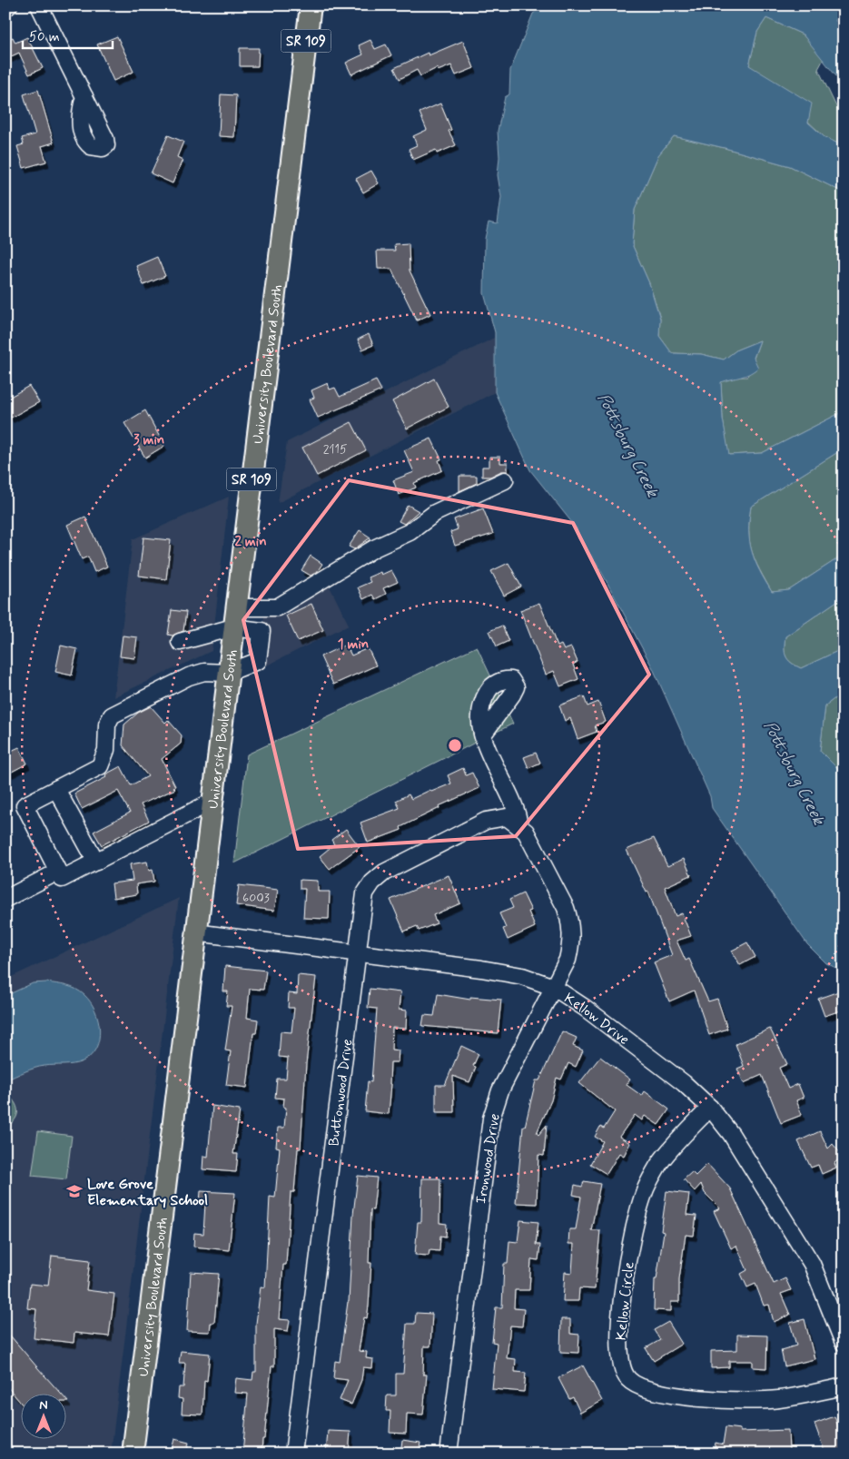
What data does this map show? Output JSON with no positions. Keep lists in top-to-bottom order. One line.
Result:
{"streets":{"main road":["SR 109","University Boulevard South"],"street":["Kellow Drive","Buttonwood Drive","Ironwood Drive","Kellow Circle"]},"crossings":[["University Boulevard South","Kellow Drive"],["Kellow Drive","Buttonwood Drive"],["Kellow Drive","Ironwood Drive"],["Kellow Drive","Kellow Circle"],["Buttonwood Drive","Ironwood Drive"]],"water":["Pottsburg Creek"],"places":{"school or university":["Love Grove Elementary School"]},"house_numbers":["2115","6003"],"scale_bar":"50 m","north":"top","rings":["3 min","2 min","1 min"]}
